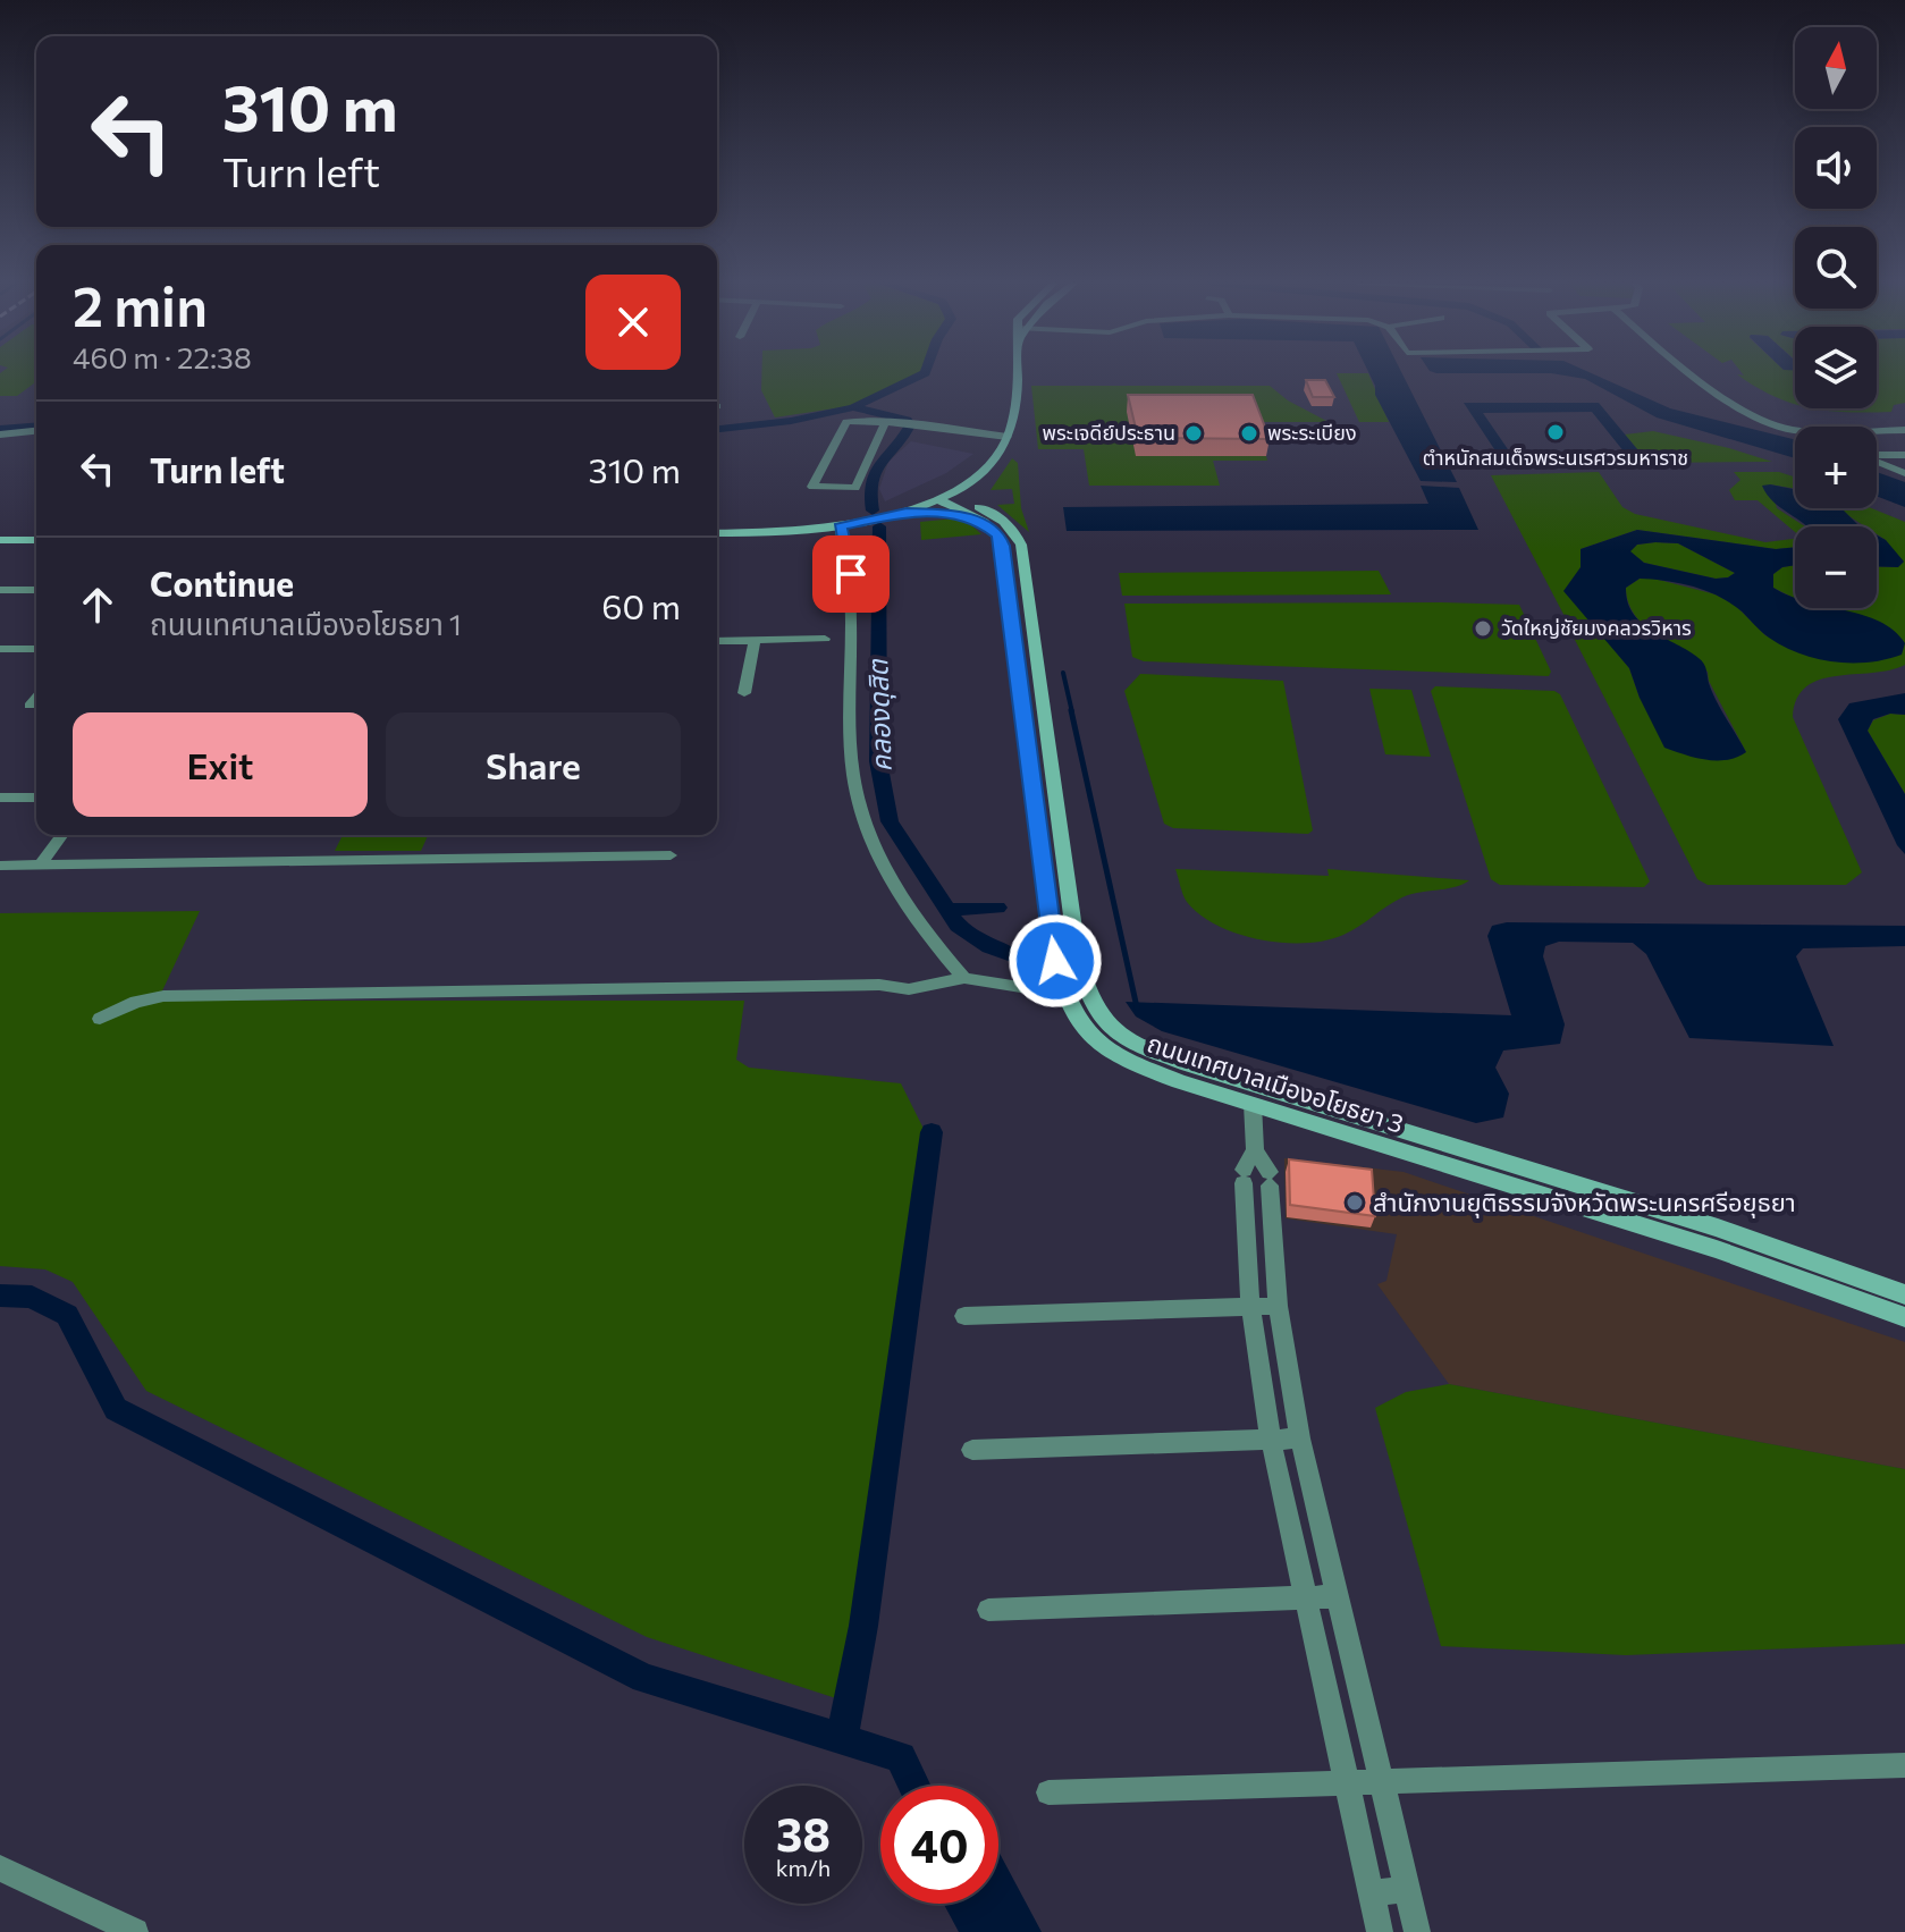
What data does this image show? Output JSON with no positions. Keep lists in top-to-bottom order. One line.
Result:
{"streets":{"street":["ถนนเทศบาลเมืองอโยธยา 3"]},"water":["คลองดุสิต"],"places":["ตำหนักสมเด็จพระนเรศวรมหาราช","พระเจดีย์ประธาน","พระระเบียง","วัดใหญ่ชัยมงคลวรวิหาร","สำนักงานยุติธรรมจังหวัดพระนครศรีอยุธยา"],"north":"top","page":{"map_buttons":["+","−"],"turn":["310 m","Turn left"],"heading":["2 min","460 m · 22:38"],"list":[{"name":"Turn left","value":"310 m"},{"name":"Continue","note":"ถนนเทศบาลเมืองอโยธยา 1","value":"60 m"}],"buttons":["Exit","Share"],"speed":"38 km/h","limit":"40"}}
